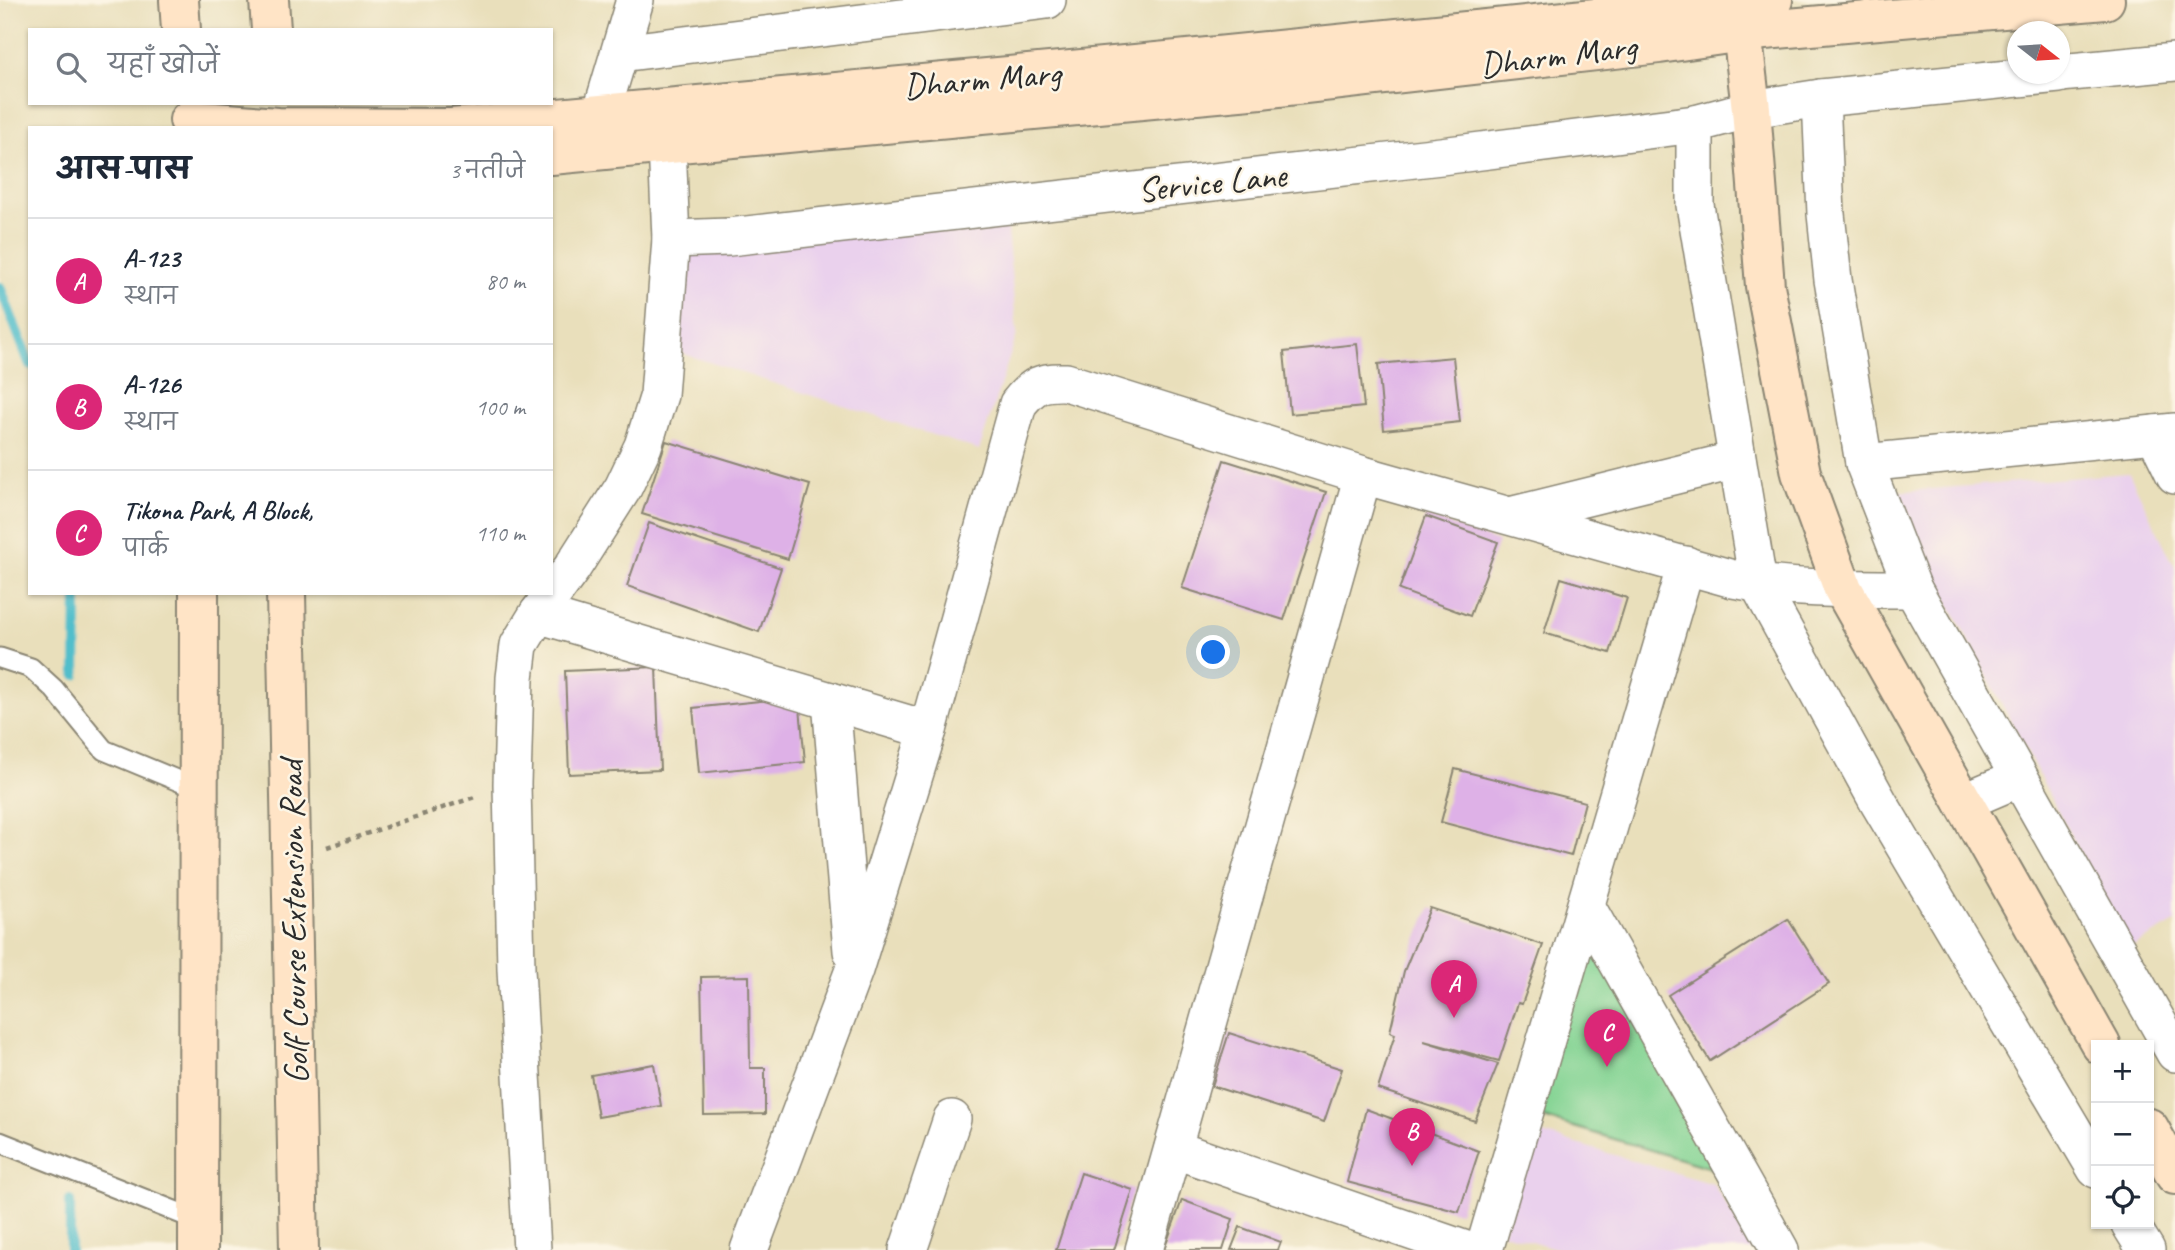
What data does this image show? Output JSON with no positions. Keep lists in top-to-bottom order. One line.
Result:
{"streets":{"main road":["Dharm Marg","Golf Course Extension Road"],"street":["Service Lane"]},"north":"right","page":{"search":"यहाँ खोजें","heading":["आस-पास","3 नतीजे"],"list":[{"mark":"A","name":"A-123","note":"स्थान","value":"80 m"},{"mark":"B","name":"A-126","note":"स्थान","value":"100 m"},{"mark":"C","name":"Tikona Park, A Block,","note":"पार्क","value":"110 m"}],"pins":["A","C","B"],"map_buttons":["+","−"]}}
